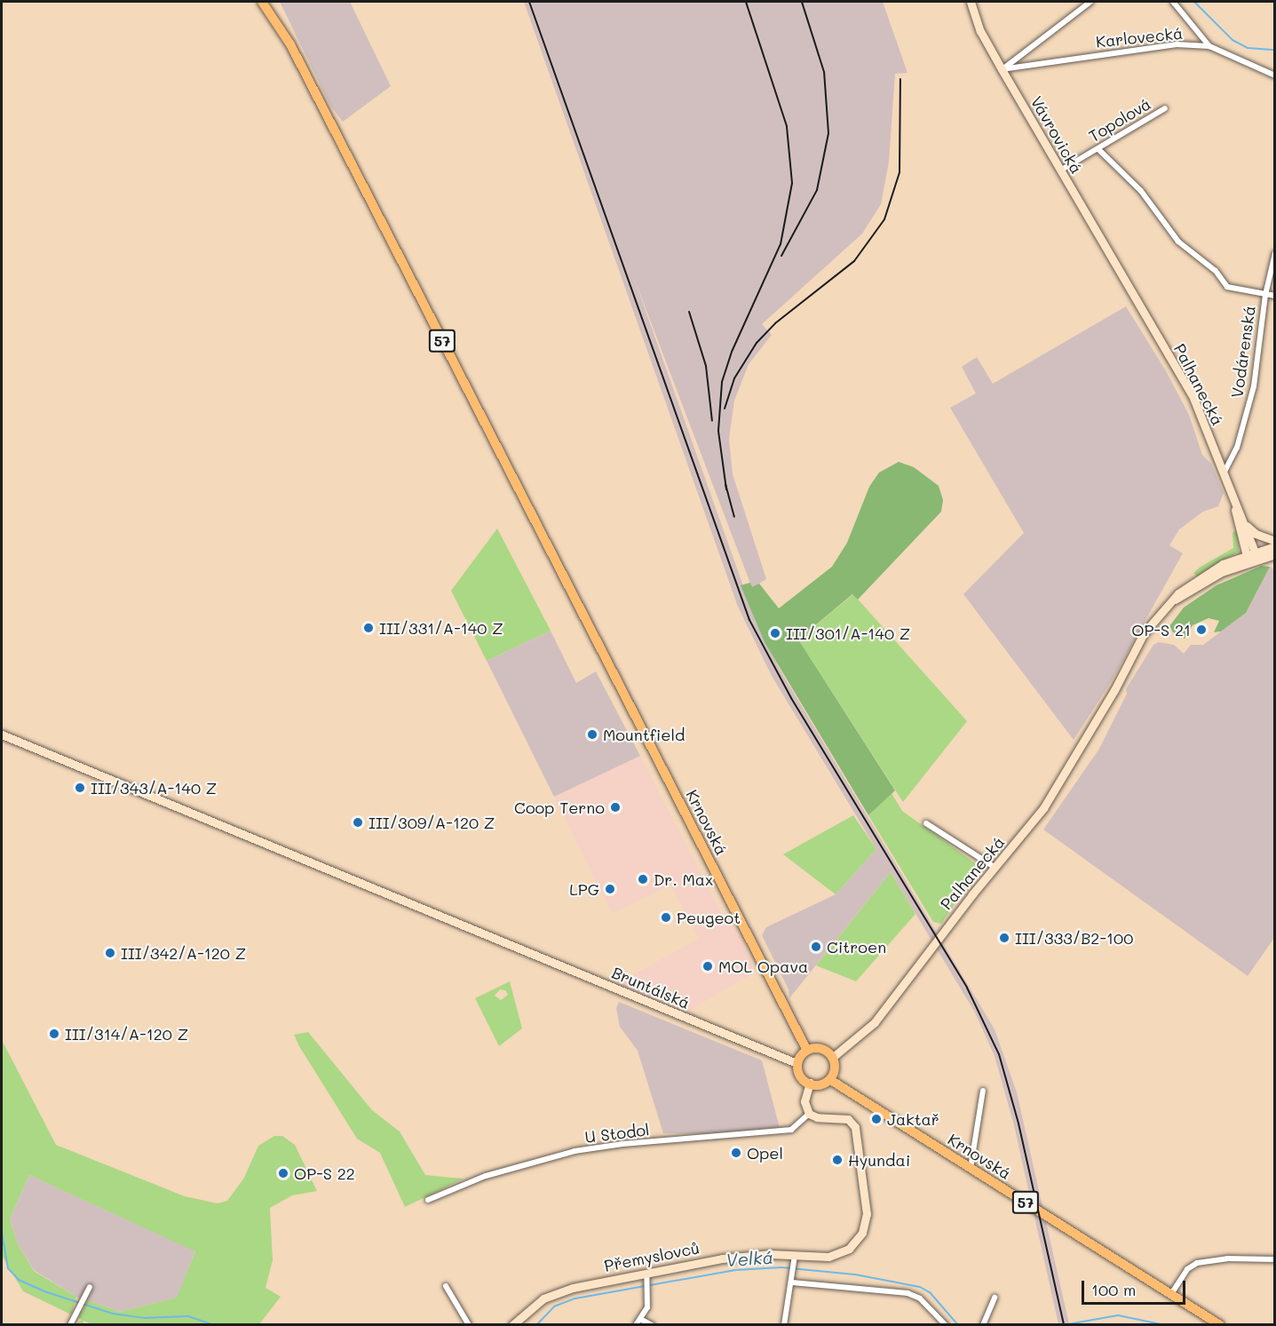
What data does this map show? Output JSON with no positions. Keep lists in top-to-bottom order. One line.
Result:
{"streets":{"main road":["57","Krnovská"],"street":["Karlovecká","Topolová","Vávrovická","Vodárenská","Palhanecká","Bruntálská","U Stodol","Přemyslovců"]},"crossings":[["Karlovecká","Vávrovická"],["Topolová","Vávrovická"],["Topolová","Vodárenská"],["Vávrovická","Palhanecká"],["Vodárenská","Palhanecká"],["Palhanecká","Krnovská"],["Palhanecká","Bruntálská"],["Krnovská","Bruntálská"],["U Stodol","Přemyslovců"]],"water":["Velká"],"places":["III/331/A-140 Z","OP-S 21","III/301/A-140 Z","Mountfield","III/343/A-140 Z","Coop Terno","III/309/A-120 Z","Dr. Max","LPG","Peugeot","III/333/B2-100","Citroen","III/342/A-120 Z","MOL Opava","III/314/A-120 Z","Jaktař","Opel","Hyundai","OP-S 22"],"scale_bar":"100 m"}
